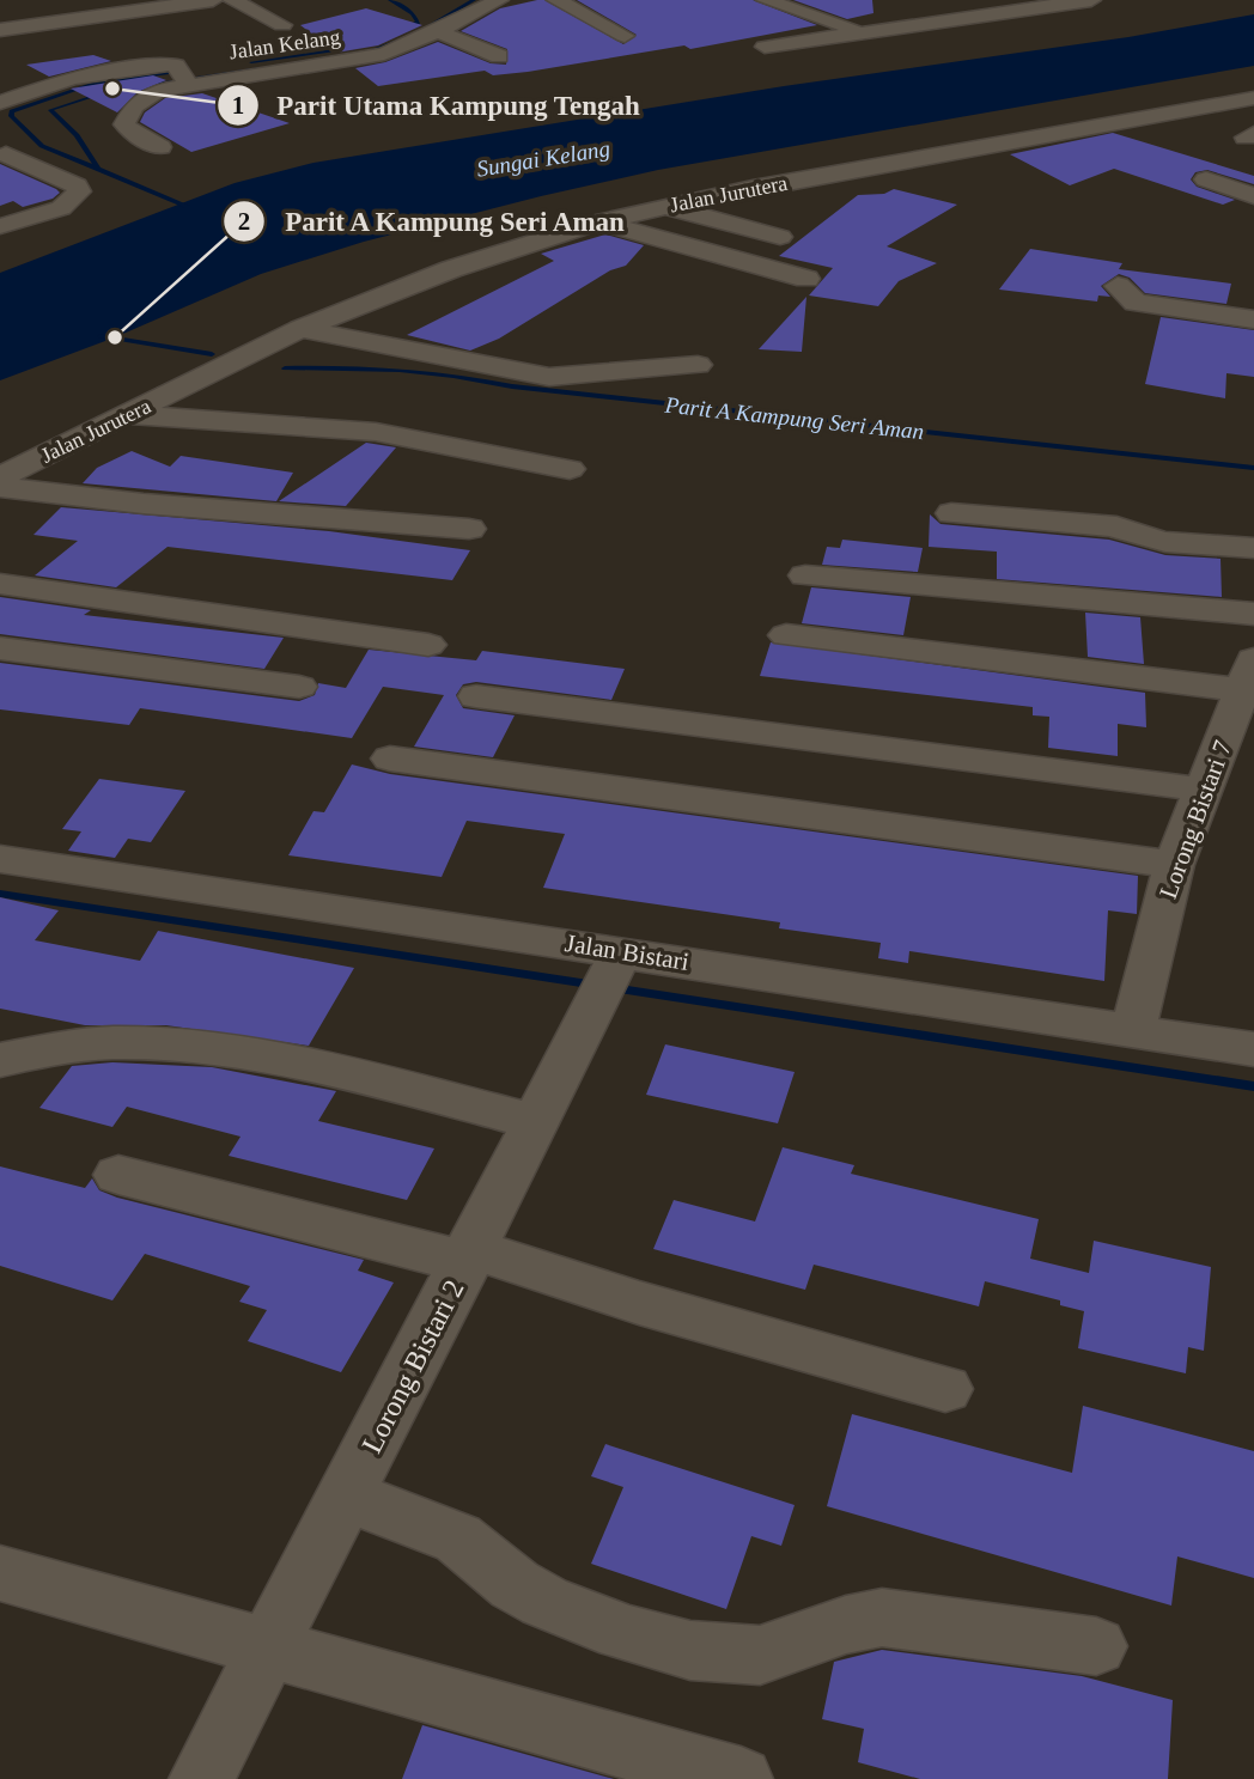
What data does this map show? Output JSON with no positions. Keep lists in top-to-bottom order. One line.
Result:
{"streets":{"street":["Jalan Kelang","Jalan Jurutera","Lorong Bistari 7","Jalan Bistari","Lorong Bistari 2"]},"crossings":[["Lorong Bistari 7","Jalan Bistari"],["Jalan Bistari","Lorong Bistari 2"]],"water":["Sungai Kelang","Parit A Kampung Seri Aman"],"places":["Parit Utama Kampung Tengah","Parit A Kampung Seri Aman"]}
